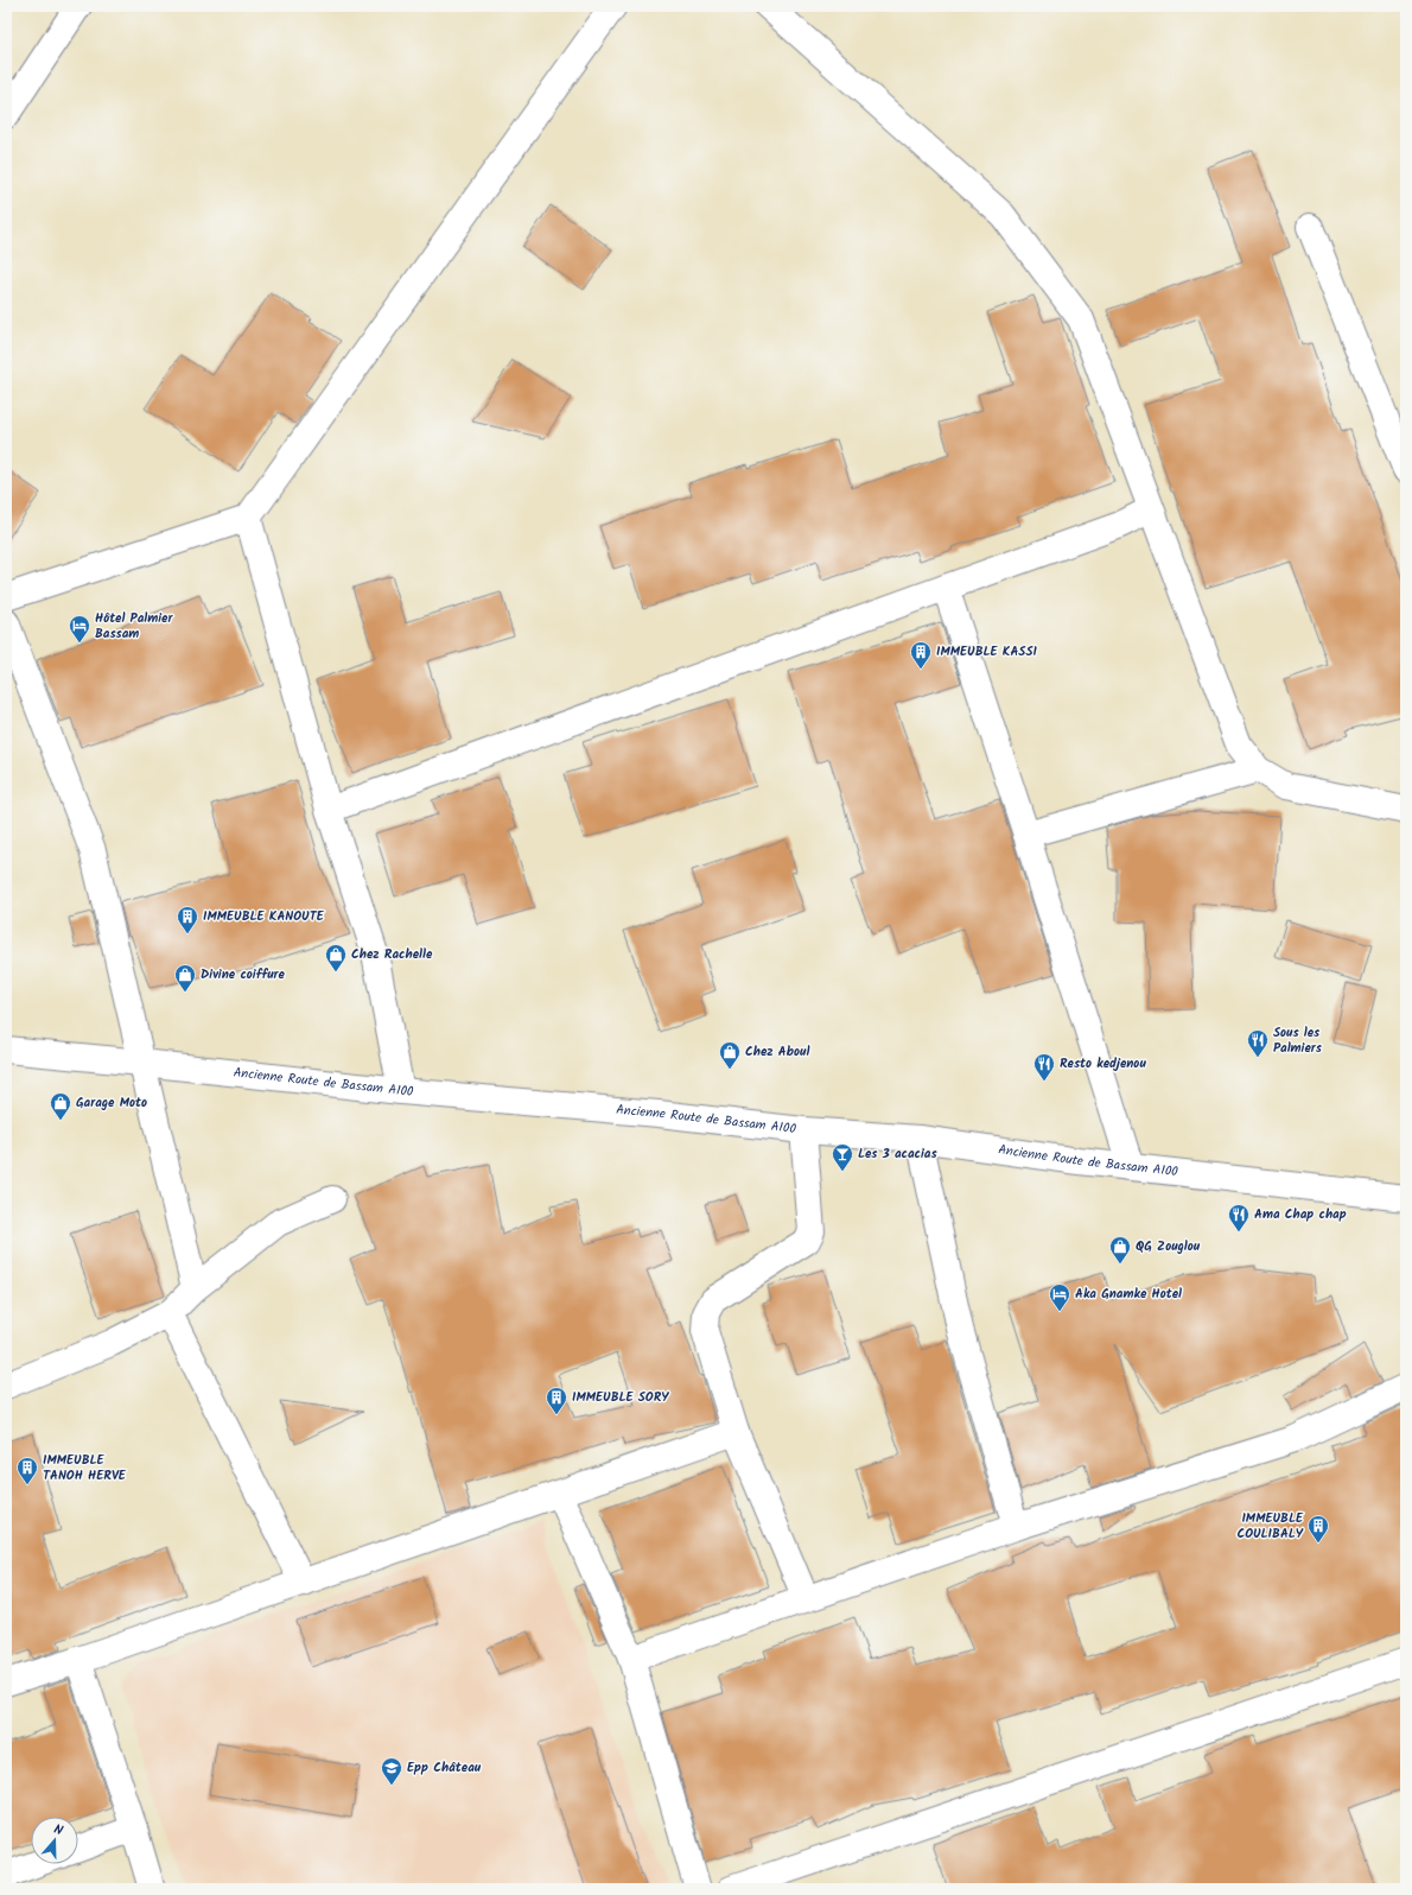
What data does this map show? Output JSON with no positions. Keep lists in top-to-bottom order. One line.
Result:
{"streets":{"street":["Ancienne Route de Bassam A100"]},"places":{"hotel":["Hôtel Palmier Bassam","Aka Gnamke Hotel"],"building":["IMMEUBLE KASSI","IMMEUBLE KANOUTE","IMMEUBLE SORY","IMMEUBLE TANOH HERVE","IMMEUBLE COULIBALY"],"shop":["Chez Rachelle","Divine coiffure","Chez Aboul","Garage Moto","QG Zouglou"],"restaurant":["Sous les Palmiers","Resto kedjenou","Ama Chap chap"],"bar":["Les 3 acacias"],"school or university":["Epp Château"]},"north":"top"}
